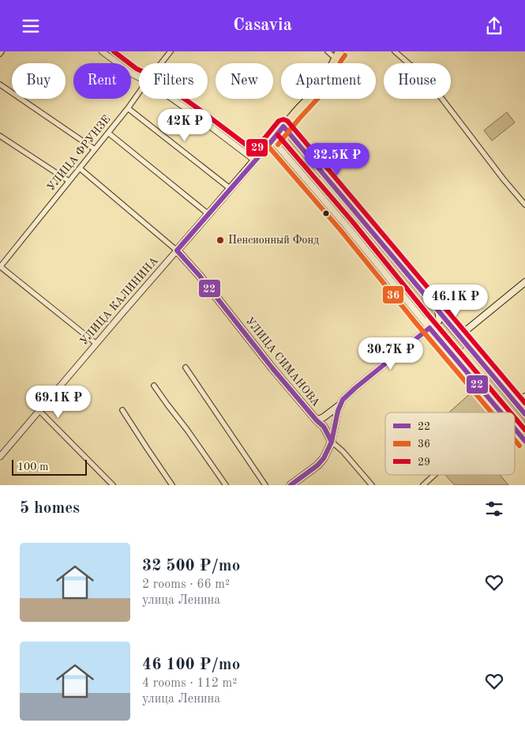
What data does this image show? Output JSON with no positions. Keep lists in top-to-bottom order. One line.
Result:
{"streets":{"main road":["УЛИЦА КАЛИНИНА","УЛИЦА СИМАНОВА"],"street":["УЛИЦА ФРУНЗЕ"]},"crossings":[["УЛИЦА КАЛИНИНА","УЛИЦА СИМАНОВА"]],"places":["Пенсионный Фонд"],"lines":["transit line 29","transit line 36","transit line 22"],"legend":["22","36","29"],"scale_bar":"100 m","page":{"header":"Casavia","chip":["Buy","Rent","Filters","New","Apartment","House"],"price":["42K ₽","32.5K ₽","46.1K ₽","30.7K ₽","69.1K ₽"],"scale":"100 m","heading":"5 homes","list":[{"name":"32 500 ₽/mo","note":"2 rooms · 66 m² · улица Ленина"},{"name":"46 100 ₽/mo","note":"4 rooms · 112 m² · улица Ленина"}]}}
